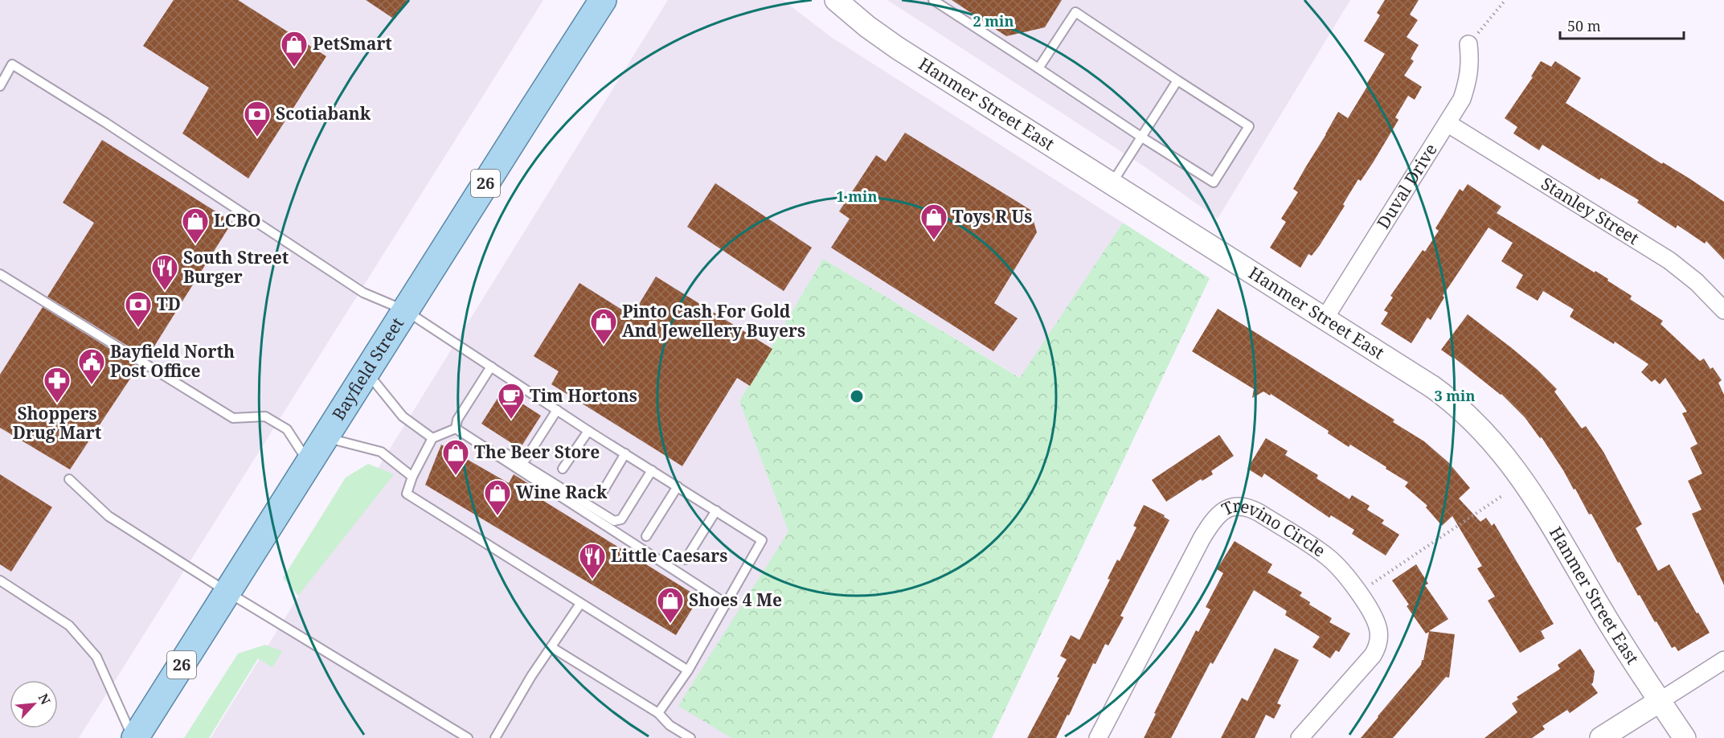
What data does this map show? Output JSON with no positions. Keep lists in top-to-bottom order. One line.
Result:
{"streets":{"main road":["26","Bayfield Street"],"street":["Hanmer Street East","Duval Drive","Stanley Street","Trevino Circle"]},"crossings":[["Hanmer Street East","Duval Drive"],["Duval Drive","Stanley Street"]],"places":{"shop":["PetSmart","Toys R Us","LCBO","Pinto Cash For Gold And Jewellery Buyers","The Beer Store","Wine Rack","Shoes 4 Me"],"bank":["Scotiabank","TD"],"restaurant":["South Street Burger","Little Caesars"],"public building":["Bayfield North Post Office"],"pharmacy":["Shoppers Drug Mart"],"cafe":["Tim Hortons"]},"scale_bar":"50 m","north":"top right","rings":["2 min","1 min","3 min"]}
